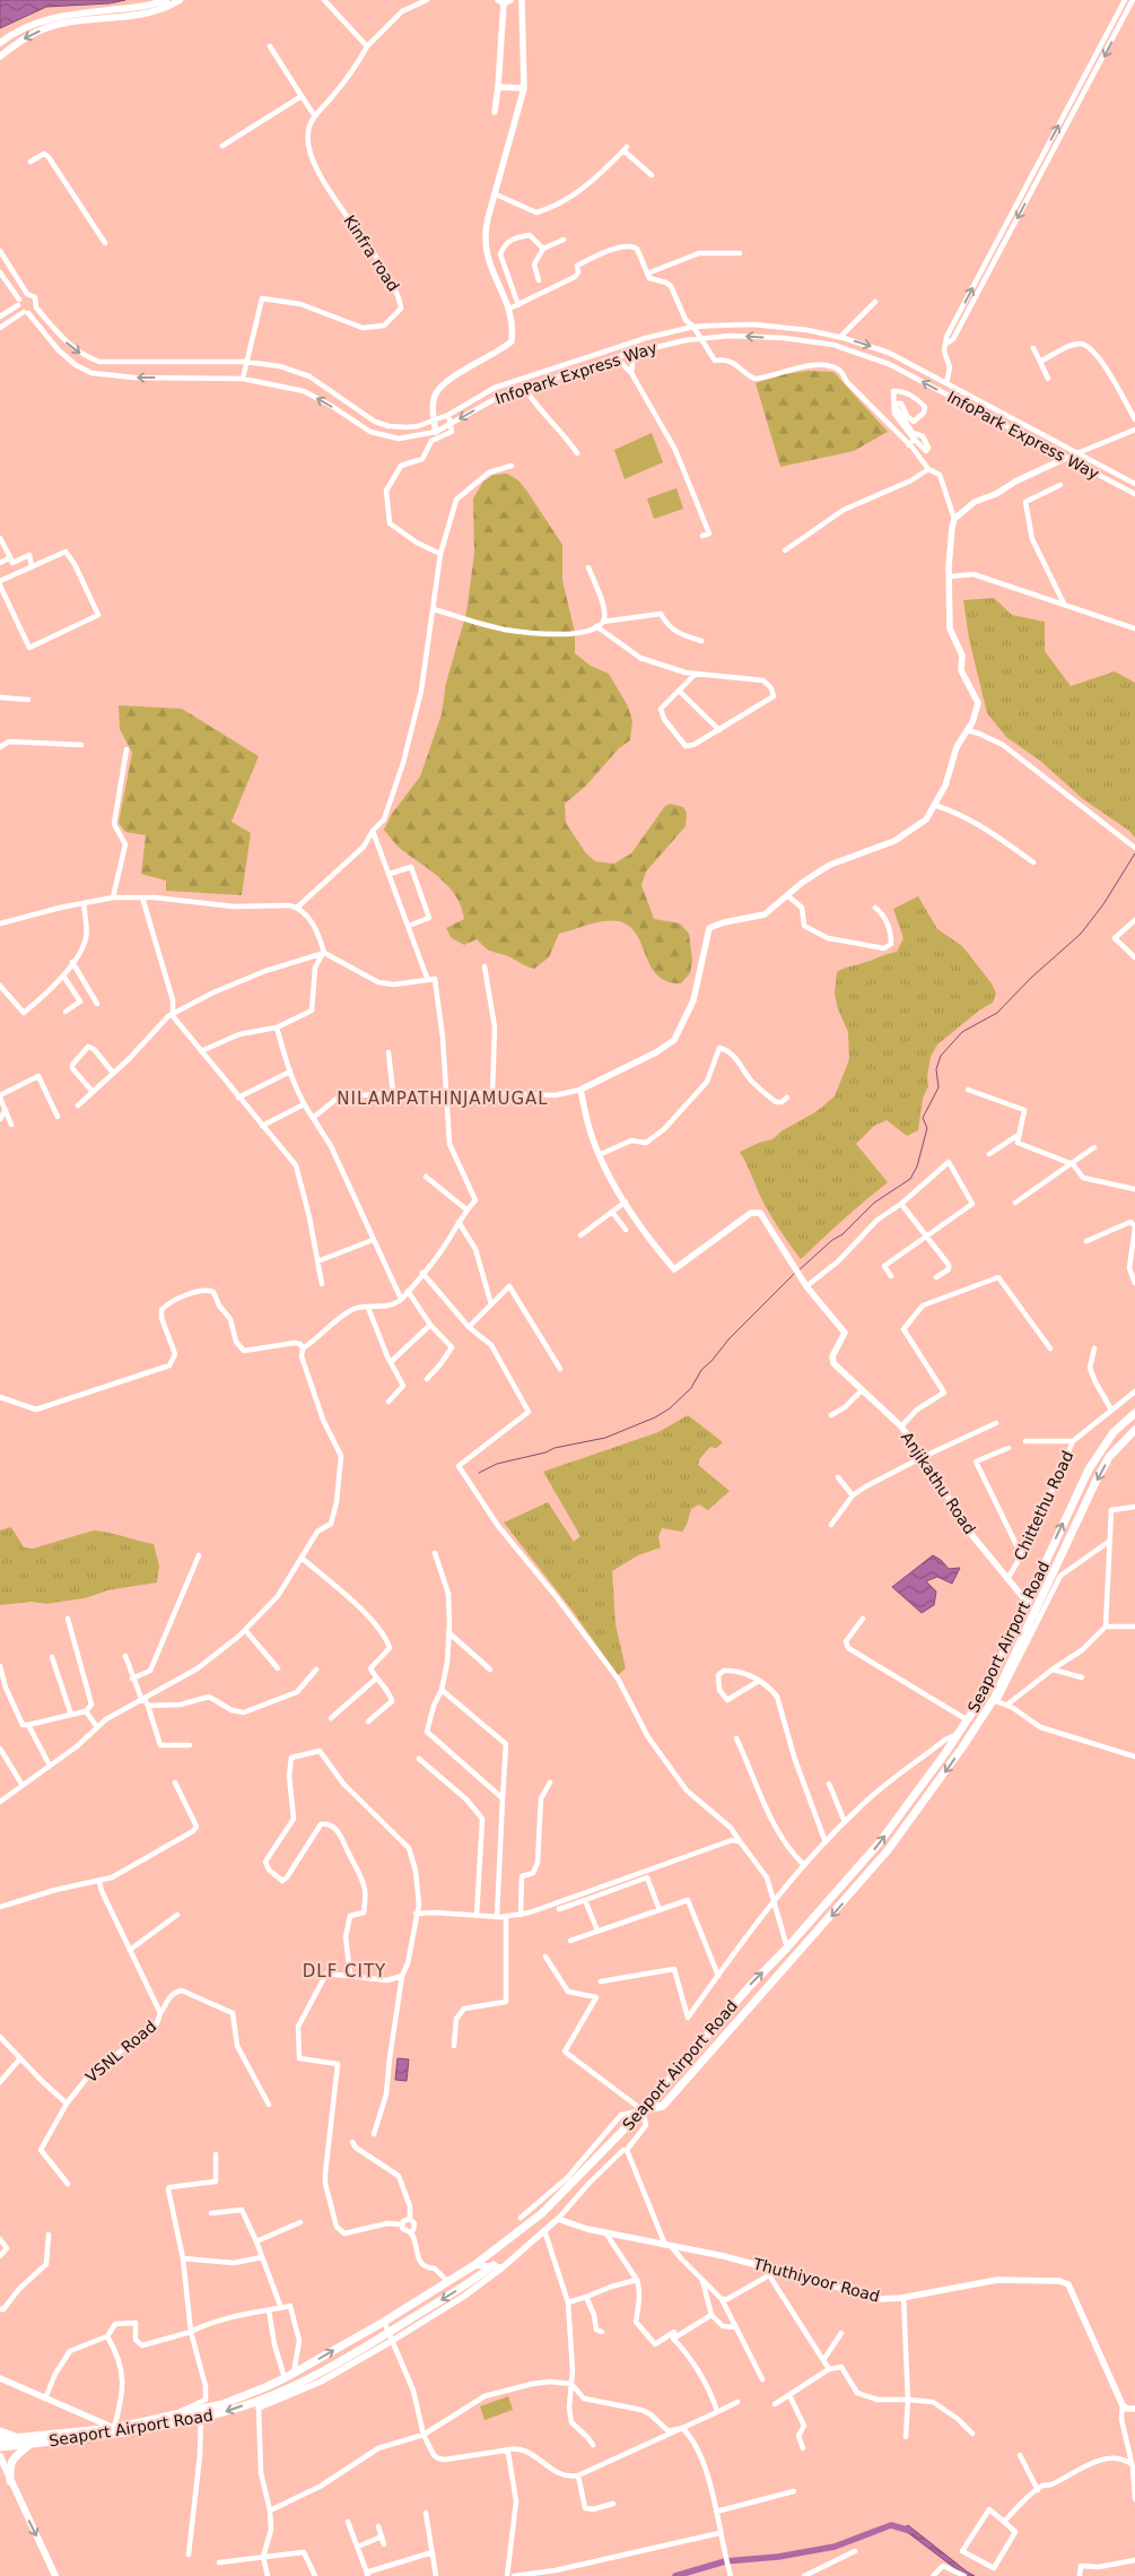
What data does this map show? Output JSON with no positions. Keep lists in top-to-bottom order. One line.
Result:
{"streets":{"main road":["Seaport Airport Road"],"street":["Kinfra road","InfoPark Express Way","Anjikathu Road","Chittethu Road","VSNL Road","Thuthiyoor Road"]},"crossings":[["Kinfra road","InfoPark Express Way"],["Anjikathu Road","Chittethu Road"],["Anjikathu Road","Seaport Airport Road"]],"districts":["NILAMPATHINJAMUGAL","DLF CITY"]}
